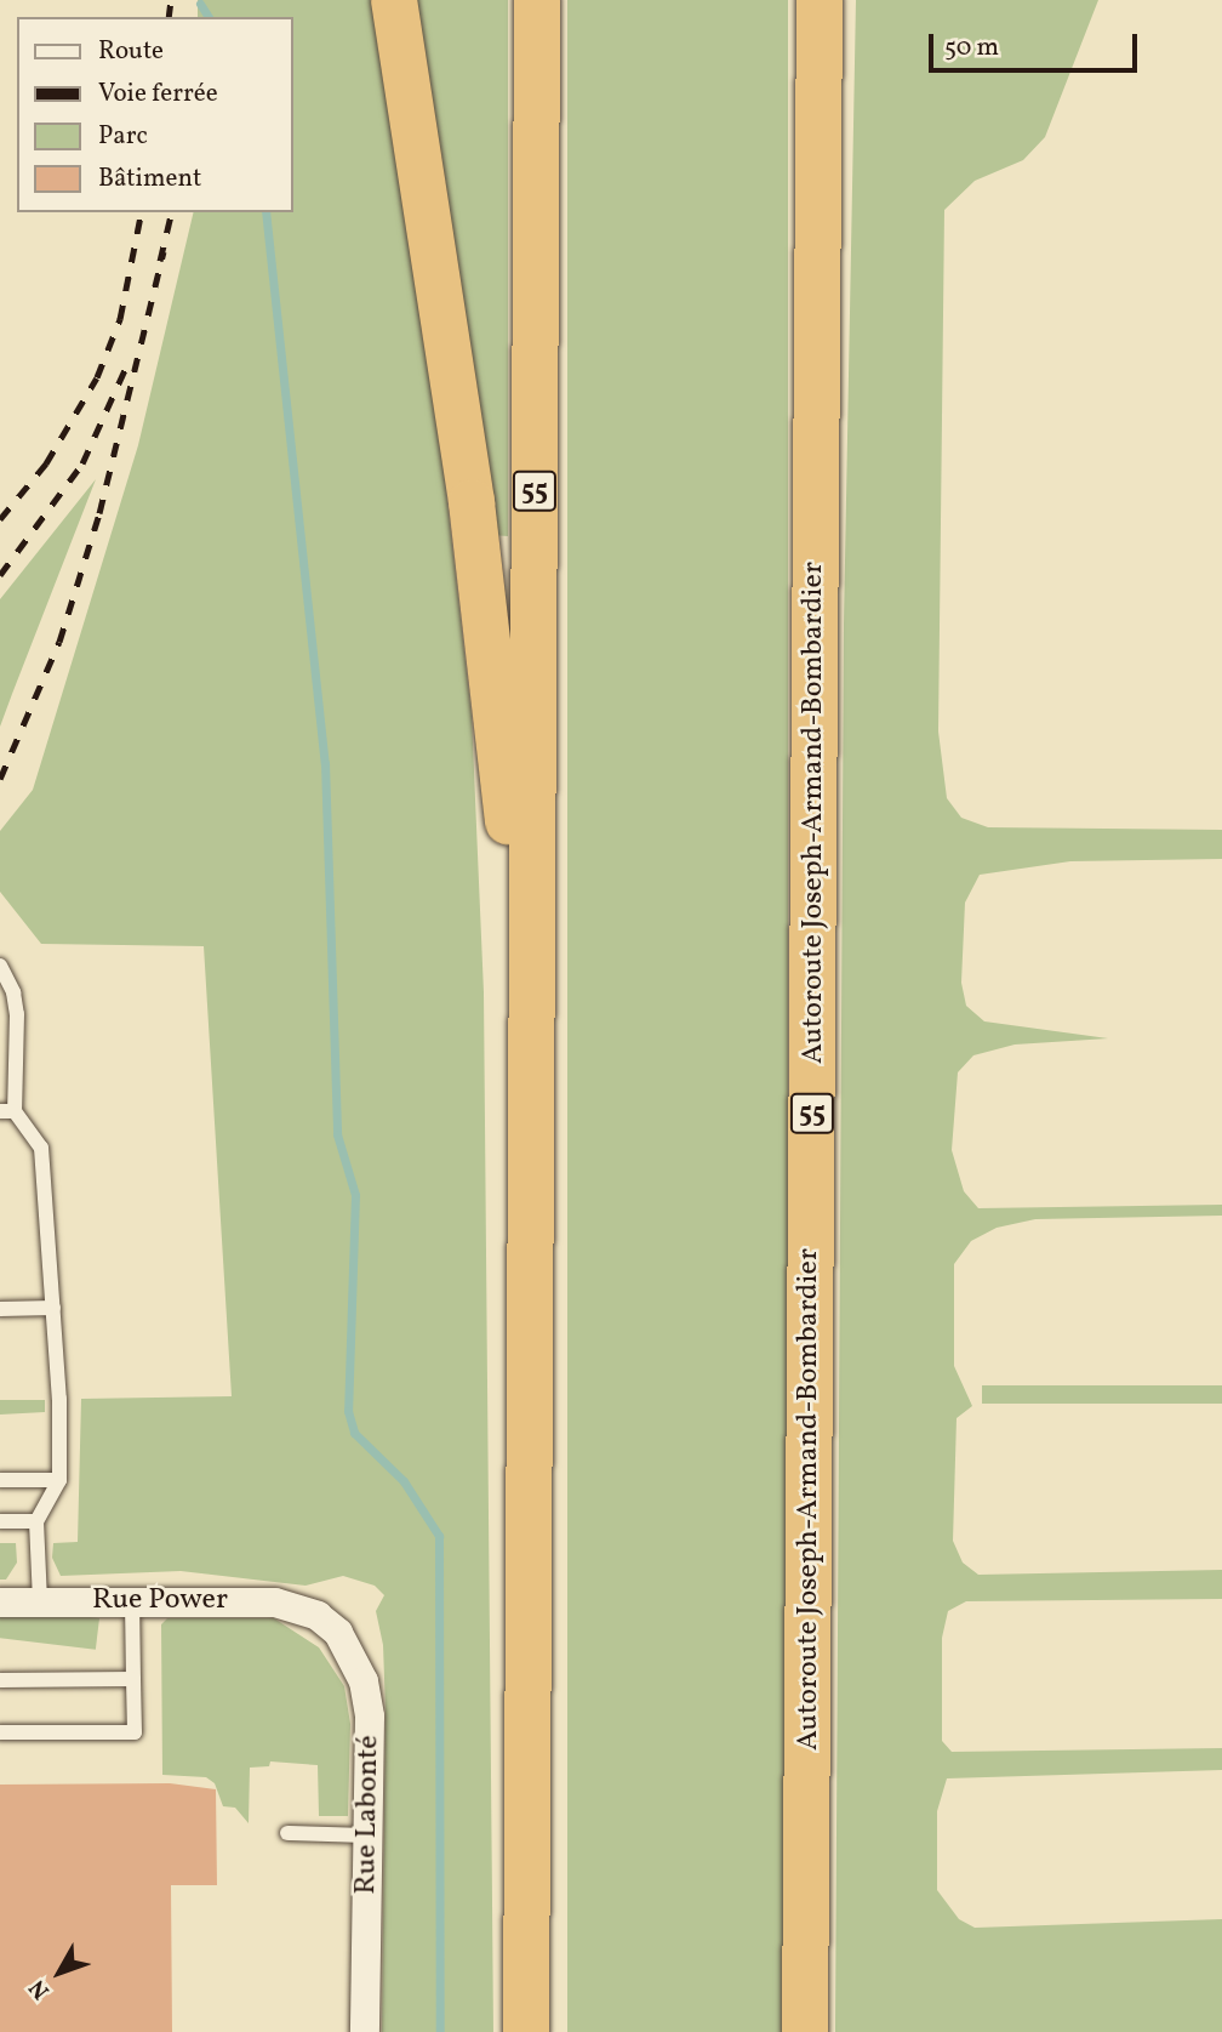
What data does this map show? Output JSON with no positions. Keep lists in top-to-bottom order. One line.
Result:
{"streets":{"highway":["55","Autoroute Joseph-Armand-Bombardier"],"street":["Rue Power","Rue Labonté"]},"crossings":[["Rue Power","Rue Labonté"]],"legend":["Route","Voie ferrée","Parc","Bâtiment"],"scale_bar":"50 m","north":"bottom left"}
